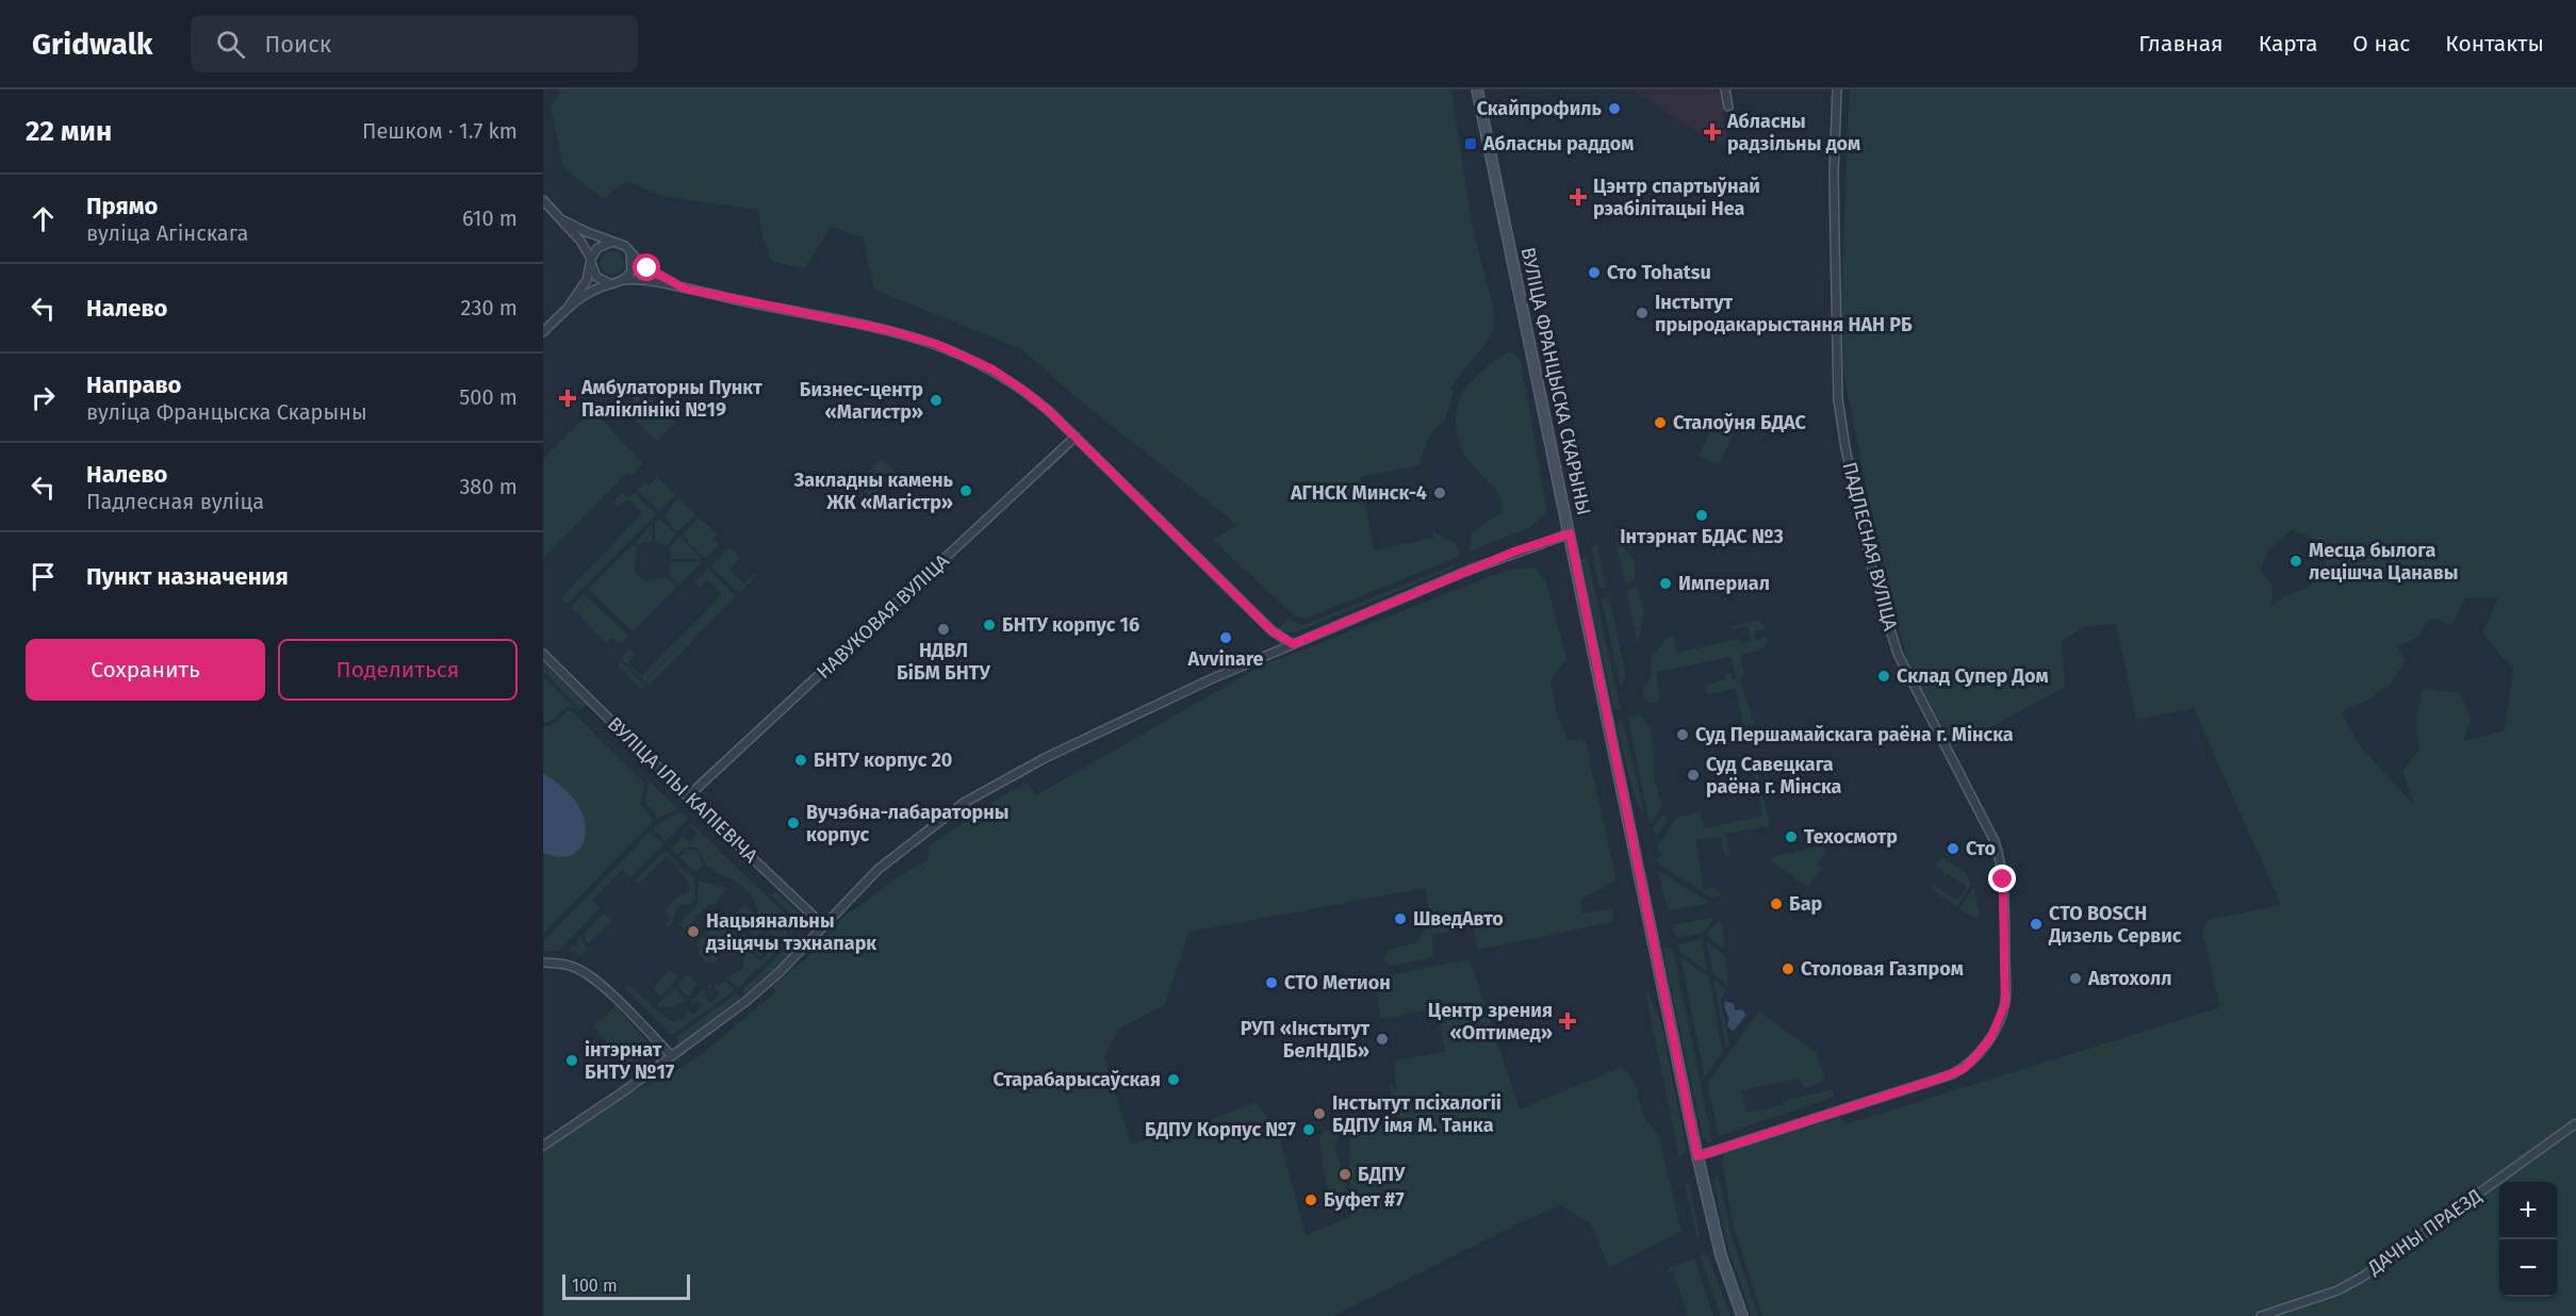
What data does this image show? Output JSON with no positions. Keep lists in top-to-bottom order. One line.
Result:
{"streets":{"main road":["ВУЛІЦА ФРАНЦЫСКА СКАРЫНЫ"],"street":["ПАДЛЕСНАЯ ВУЛІЦА","НАВУКОВАЯ ВУЛІЦА","ВУЛІЦА ІЛЬІ КАПІЕВІЧА","ДАЧНЫ ПРАЕЗД"]},"crossings":[["ВУЛІЦА ФРАНЦЫСКА СКАРЫНЫ","ПАДЛЕСНАЯ ВУЛІЦА"],["НАВУКОВАЯ ВУЛІЦА","ВУЛІЦА ІЛЬІ КАПІЕВІЧА"]],"places":{"other":["Скайпрофиль","Сто Tohatsu","Інстытут прыродакарыстання НАН РБ","Бизнес-центр «Магистр»","Сталоўня БДАС","Закладны камень ЖК «Магістр»","АГНСК Минск-4","Інтэрнат БДАС №3","Месца былога лецішча Цанавы","Империал","БНТУ корпус 16","НДВЛ БіБМ БНТУ","Avvinare","Склад Супер Дом","Суд Першамайскага раёна г. Мінска","БНТУ корпус 20","Суд Савецкага раёна г. Мінска","Вучэбна-лабараторны корпус","Техосмотр","Сто","Бар","ШведАвто","СТО BOSCH Дизель Сервис","Нацыянальны дзіцячы тэхнапарк","Столовая Газпром","Автохолл","СТО Метион","РУП «Інстытут БелНДІБ»","інтэрнат БНТУ №17","Старабарысаўская","Інстытут псіхалогіі БДПУ імя М. Танка","БДПУ Корпус №7","БДПУ","Буфет #7"],"health":["Абласны радзільны дом","Цэнтр спартыўнай рэабілітацыі Неа","Амбулаторны Пункт Паліклінікі №19","Центр зрения «Оптимед»"],"transit":["Абласны раддом"]},"scale_bar":"100 m","page":{"header":"Gridwalk","search":"Поиск","nav":["Главная","Карта","О нас","Контакты"],"heading":["22 мин","Пешком · 1.7 km"],"list":[["Прямо","вуліца Агінскага","610 m"],["Налево","230 m"],["Направо","вуліца Францыска Скарыны","500 m"],["Налево","Падлесная вуліца","380 m"],"Пункт назначения"],"buttons":["Сохранить","Поделиться"],"map_buttons":["+","−"],"scale":"100 m"}}
